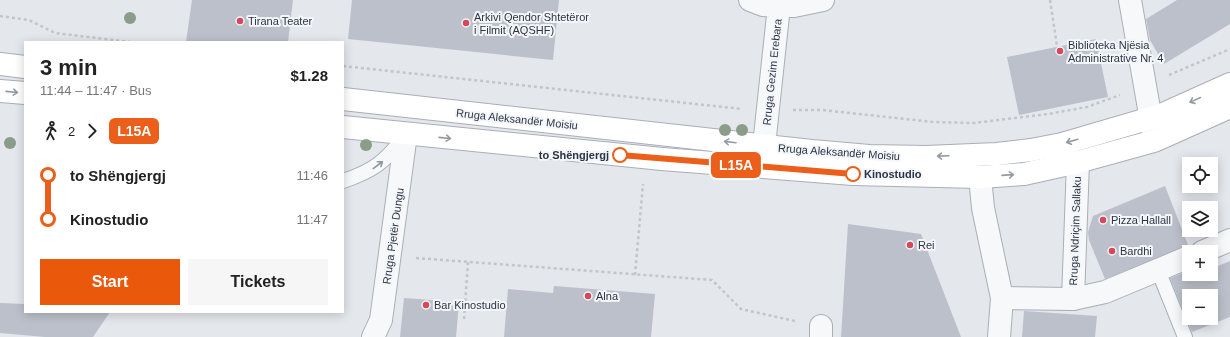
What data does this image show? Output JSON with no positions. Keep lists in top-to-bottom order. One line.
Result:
{"streets":{"main road":["Rruga Aleksandër Moisiu"],"street":["Rruga Gezim Erebara","Rruga Ndriçim Sallaku","Rruga Pjetër Dungu"]},"crossings":[["Rruga Gezim Erebara","Rruga Aleksandër Moisiu"],["Rruga Aleksandër Moisiu","Rruga Ndriçim Sallaku"],["Rruga Aleksandër Moisiu","Rruga Pjetër Dungu"]],"places":["Tirana Teater","Arkivi Qendor Shtetëror i Filmit (AQSHF)","Biblioteka Njësia Administrative Nr. 4","to Shëngjergj","Kinostudio","Pizza Hallall","Rei","Bardhi","Alna","Bar Kinostudio"],"lines":["bus line L15A"],"page":{"on_map":"L15A","heading":["3 min","11:44 – 11:47 · Bus","$1.28"],"legs":["2","L15A"],"list":[{"name":"to Shëngjergj","value":"11:46"},{"name":"Kinostudio","value":"11:47"}],"map_buttons":["+","−"],"buttons":["Start","Tickets"]}}
